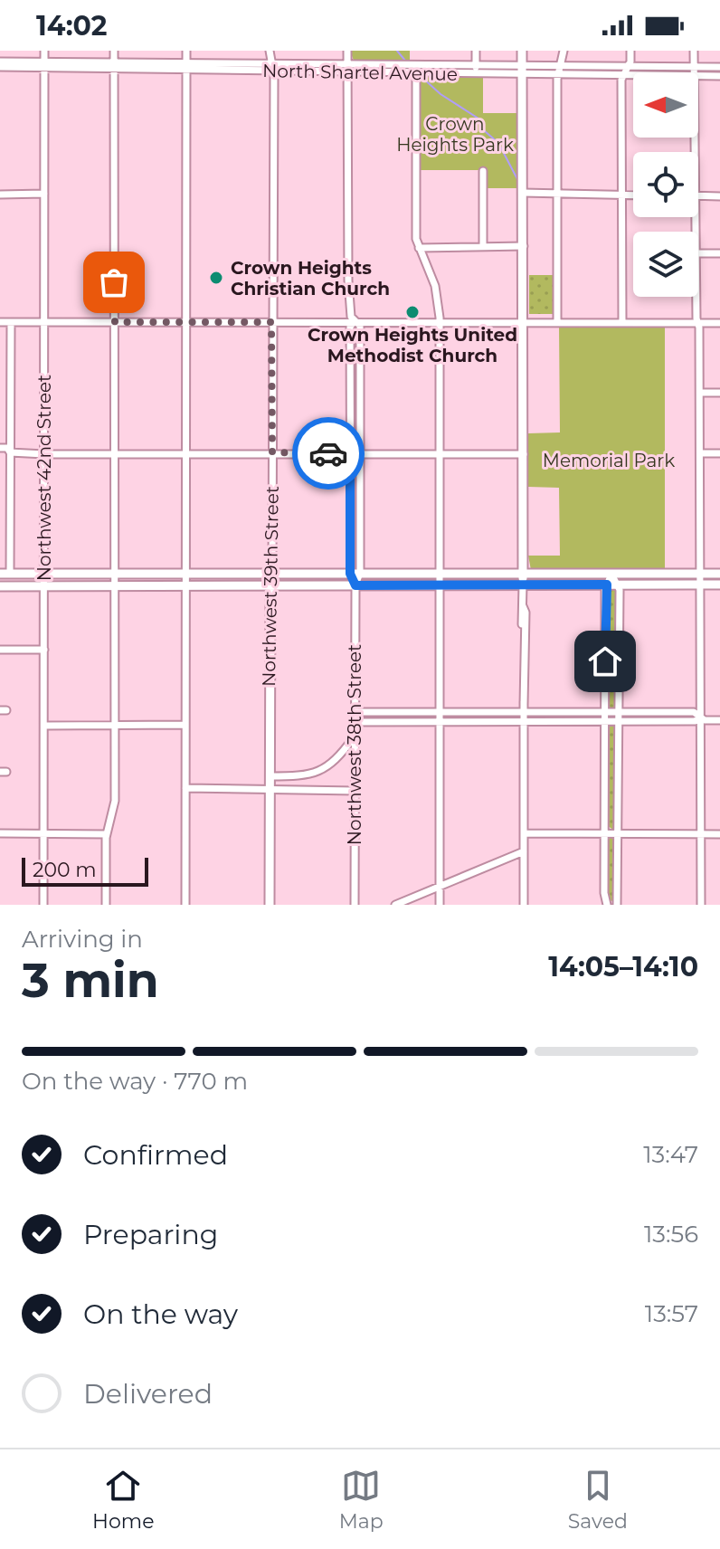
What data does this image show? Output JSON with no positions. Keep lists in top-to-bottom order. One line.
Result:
{"streets":{"main road":["Northwest 39th Street"],"street":["North Shartel Avenue","Northwest 42nd Street","Northwest 38th Street"]},"crossings":[["North Shartel Avenue","Northwest 42nd Street"],["North Shartel Avenue","Northwest 39th Street"],["North Shartel Avenue","Northwest 38th Street"]],"parks":["Crown Heights Park","Memorial Park"],"places":["Crown Heights Christian Church","Crown Heights United Methodist Church"],"scale_bar":"200 m","north":"left","page":{"status":"14:02","scale":"200 m","heading":["3 min","Arriving in","14:05–14:10"],"bar":"On the way · 770 m","list":[["Confirmed","13:47"],["Preparing","13:56"],["On the way","13:57"],"Delivered"],"tabs":["Home","Map","Saved"]}}
